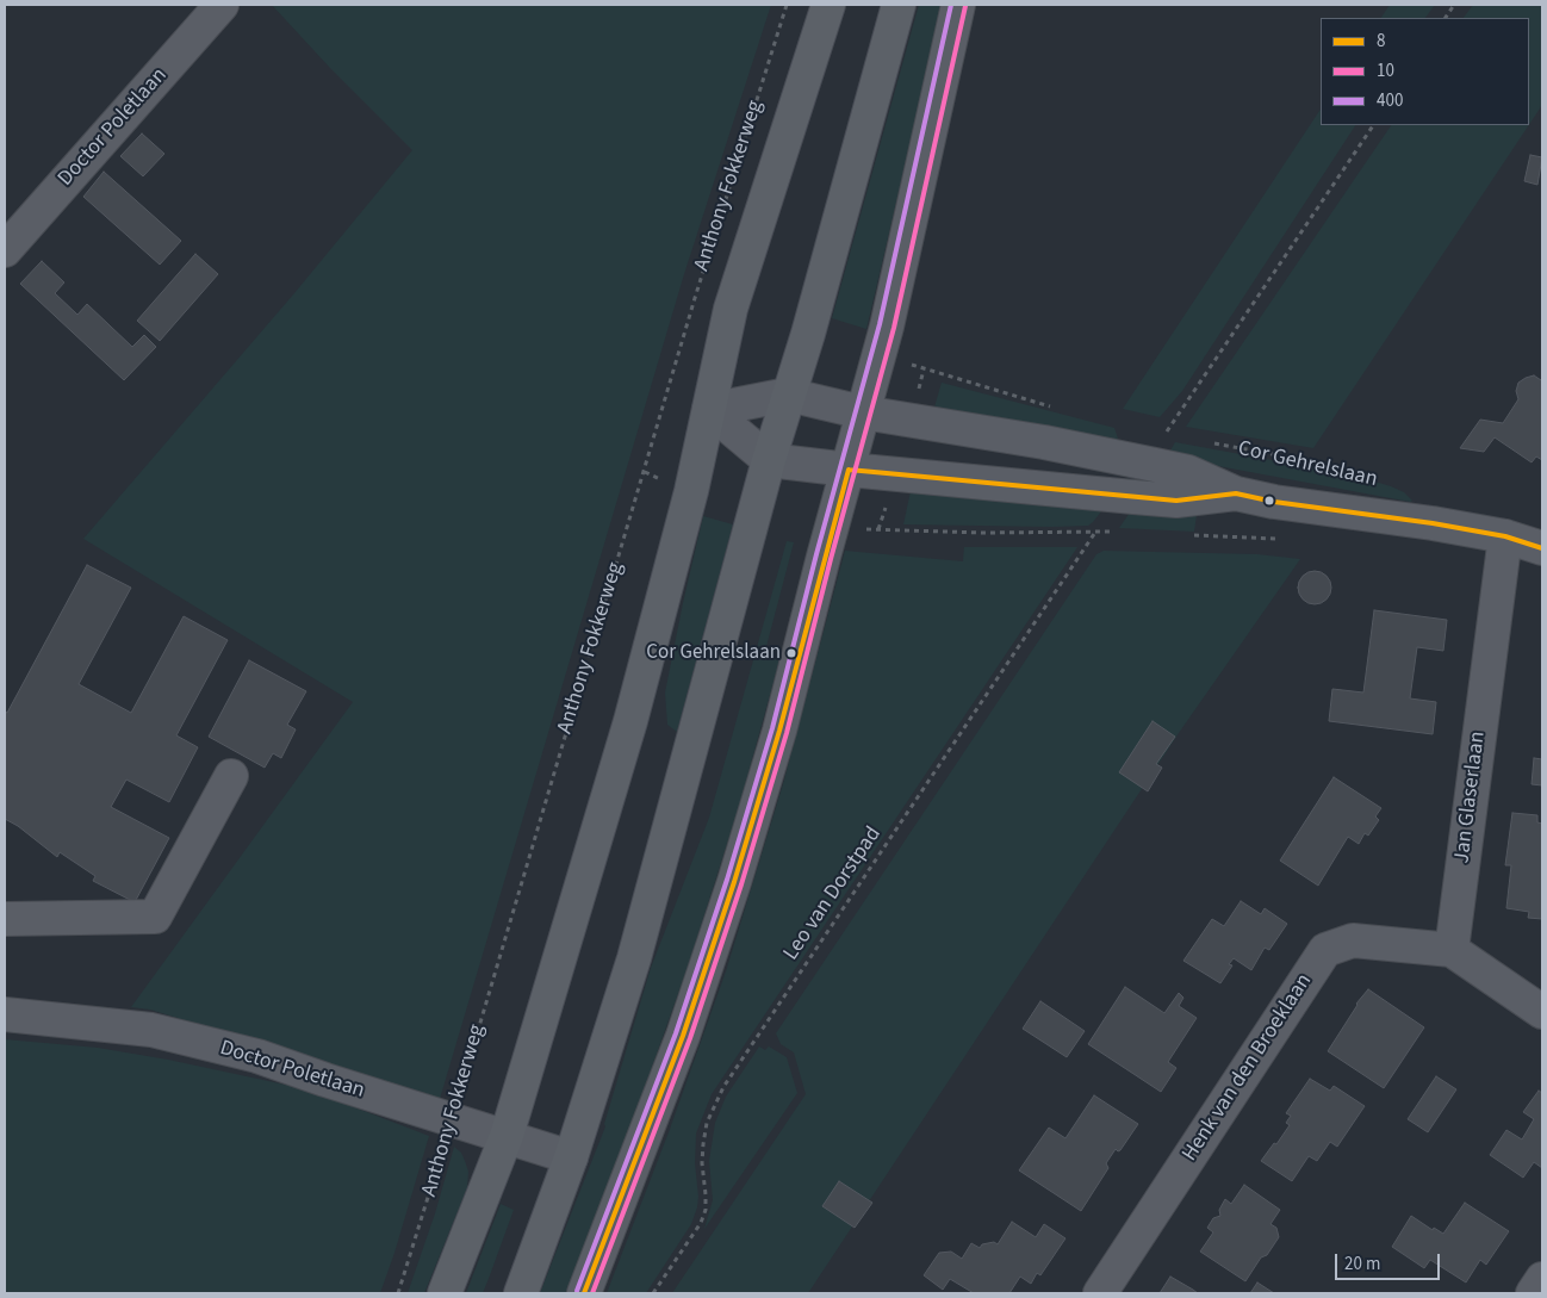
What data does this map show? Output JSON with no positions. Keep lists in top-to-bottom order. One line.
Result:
{"streets":{"main road":["Anthony Fokkerweg"],"street":["Doctor Poletlaan","Cor Gehrelslaan","Jan Glaserlaan","Henk van den Broeklaan"],"path":["Leo van Dorstpad"]},"crossings":[["Doctor Poletlaan","Anthony Fokkerweg"],["Anthony Fokkerweg","Cor Gehrelslaan"],["Cor Gehrelslaan","Jan Glaserlaan"],["Jan Glaserlaan","Henk van den Broeklaan"]],"places":["Cor Gehrelslaan"],"lines":["transit line 400","transit line 10","transit line 8"],"legend":["8","10","400"],"scale_bar":"20 m"}
